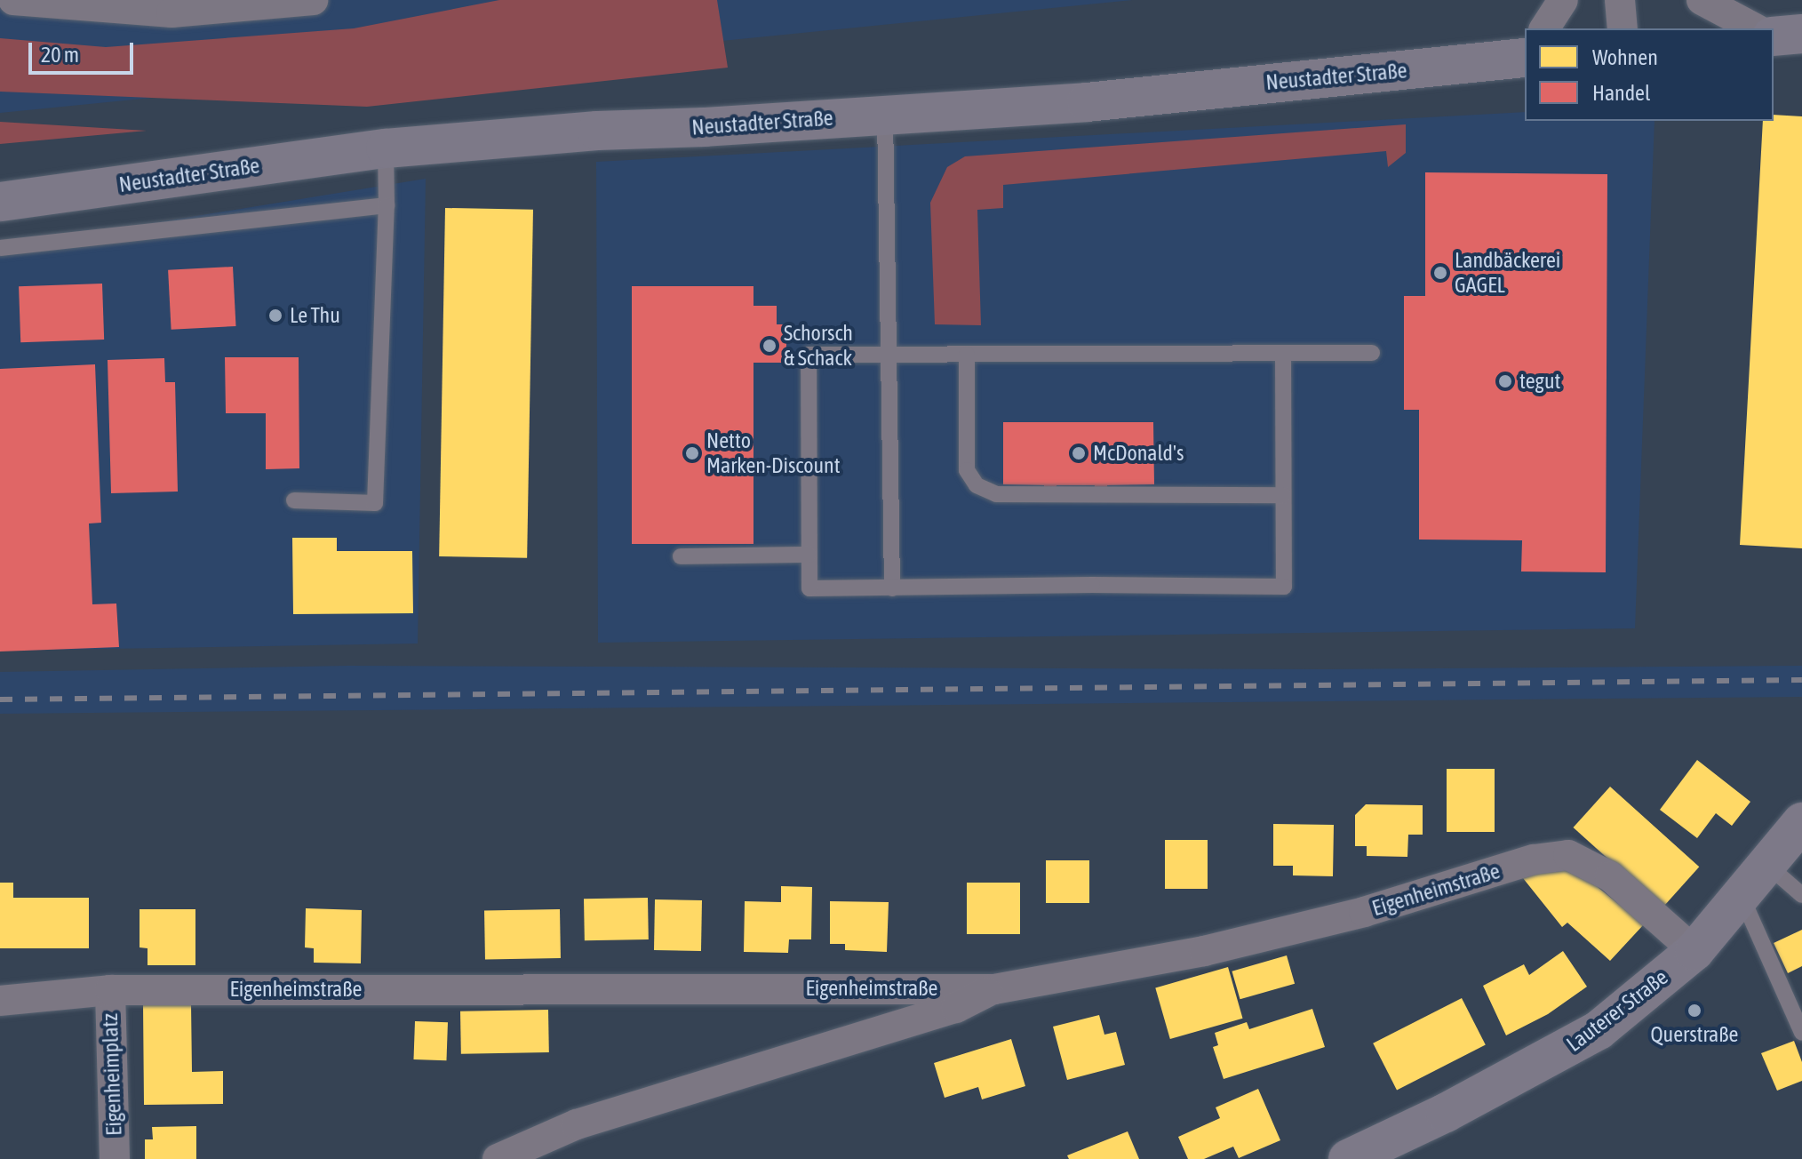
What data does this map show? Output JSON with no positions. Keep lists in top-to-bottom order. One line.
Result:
{"streets":{"street":["Neustadter Straße","Eigenheimstraße","Lauterer Straße","Eigenheimplatz"]},"crossings":[["Eigenheimstraße","Lauterer Straße"],["Eigenheimstraße","Eigenheimplatz"]],"places":["Landbäckerei GAGEL","Le Thu","Schorsch & Schack","tegut","Netto Marken-Discount","McDonald's","Querstraße"],"legend":["Wohnen","Handel"],"scale_bar":"20 m"}
